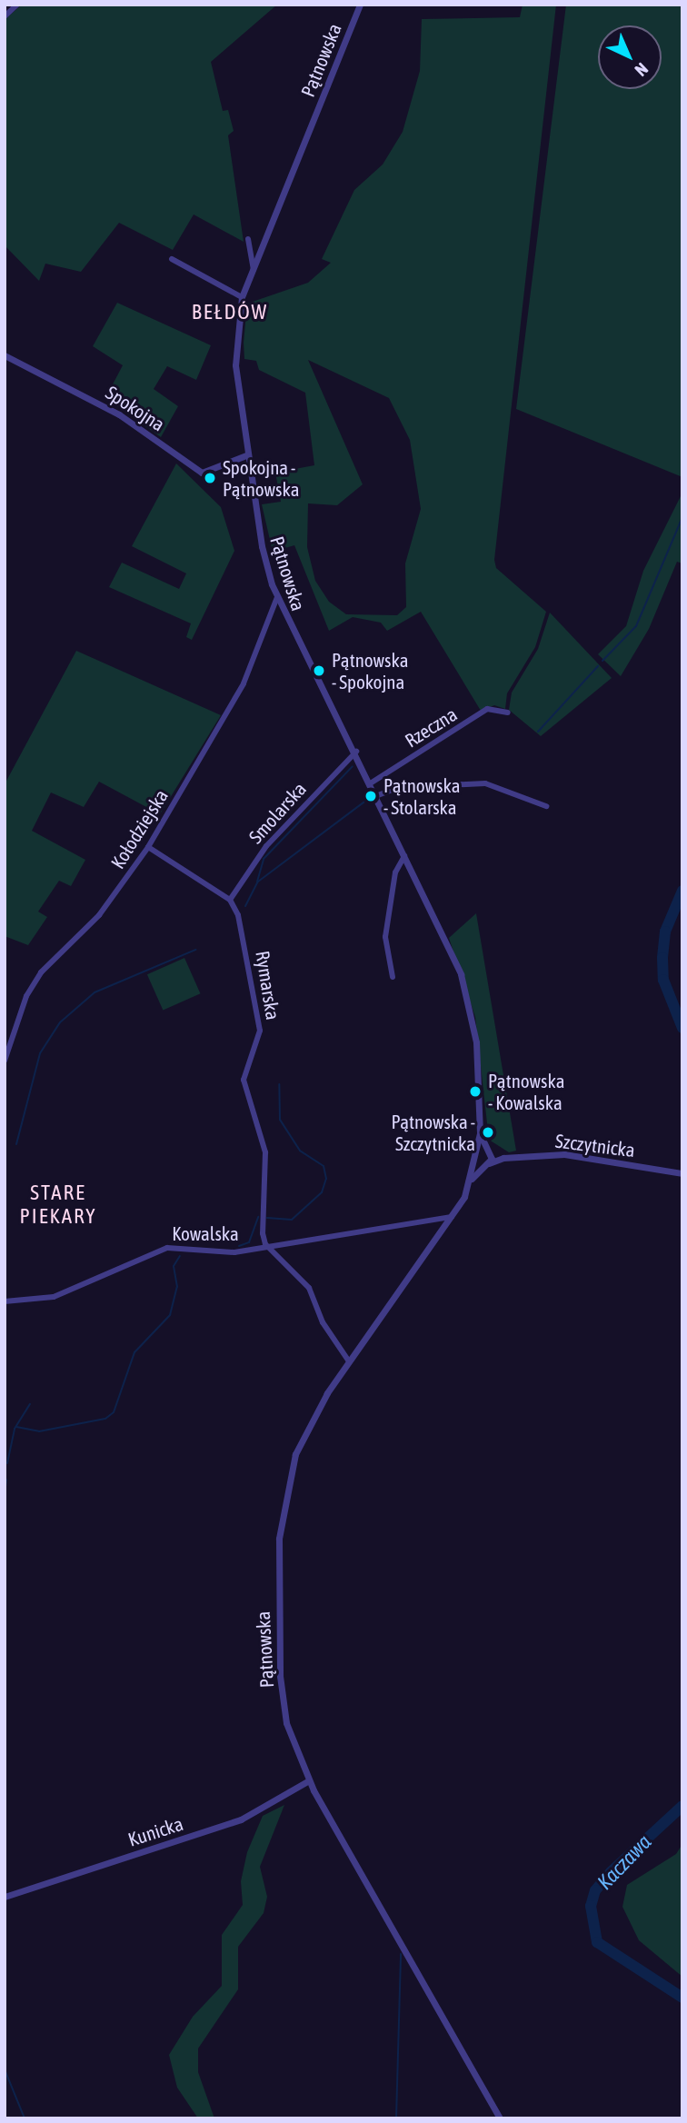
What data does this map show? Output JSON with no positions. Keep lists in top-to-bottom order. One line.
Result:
{"streets":{"street":["Pątnowska","Spokojna","Rzeczna","Smolarska","Kołodziejska","Rymarska","Szczytnicka","Kowalska","Kunicka"]},"crossings":[["Pątnowska","Spokojna"],["Pątnowska","Rzeczna"],["Pątnowska","Smolarska"],["Pątnowska","Kołodziejska"],["Pątnowska","Szczytnicka"],["Pątnowska","Kowalska"],["Pątnowska","Kunicka"],["Smolarska","Rymarska"],["Rymarska","Kowalska"]],"districts":["BEŁDÓW","STARE PIEKARY"],"water":["Kaczawa"],"places":["Spokojna - Pątnowska","Pątnowska - Spokojna","Pątnowska - Stolarska","Pątnowska - Kowalska","Pątnowska - Szczytnicka"],"north":"bottom right"}
